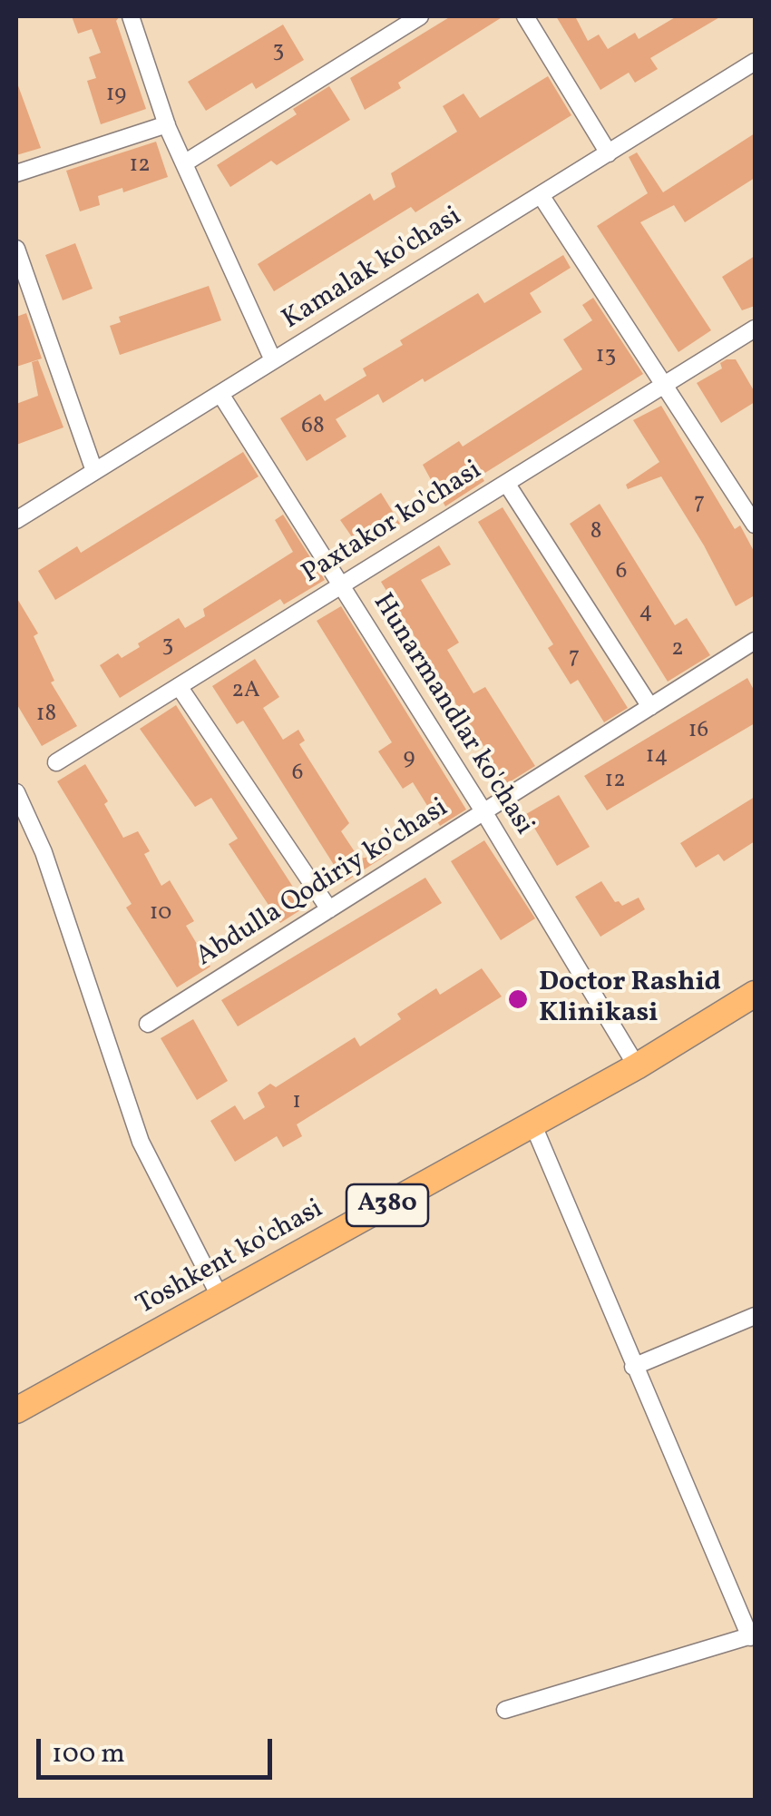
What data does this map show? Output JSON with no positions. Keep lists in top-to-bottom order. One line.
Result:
{"streets":{"highway":["A380","Toshkent ko'chasi"],"street":["Kamalak ko'chasi","Paxtakor ko'chasi","Hunarmandlar ko'chasi","Abdulla Qodiriy ko'chasi"]},"crossings":[["Kamalak ko'chasi","Hunarmandlar ko'chasi"],["Paxtakor ko'chasi","Hunarmandlar ko'chasi"],["Hunarmandlar ko'chasi","Abdulla Qodiriy ko'chasi"],["Hunarmandlar ko'chasi","Toshkent ko'chasi"]],"places":["Doctor Rashid Klinikasi"],"house_numbers":["3","19","12","13","68","7","8","6","4","3","2","7","2A","18","16","14","9","6","12","10","1"],"scale_bar":"100 m"}
